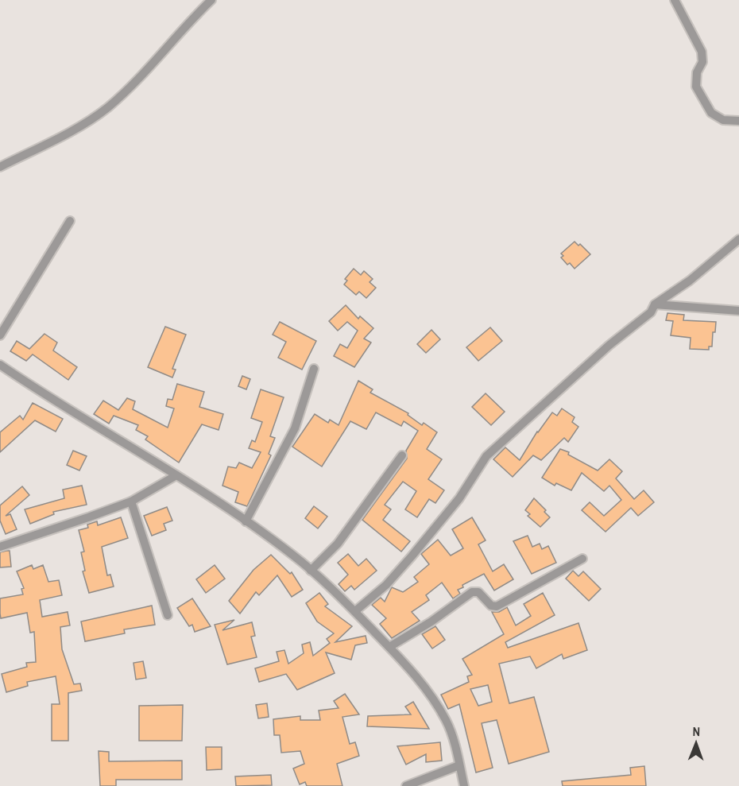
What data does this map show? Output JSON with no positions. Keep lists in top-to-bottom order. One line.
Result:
{"north":"top"}
